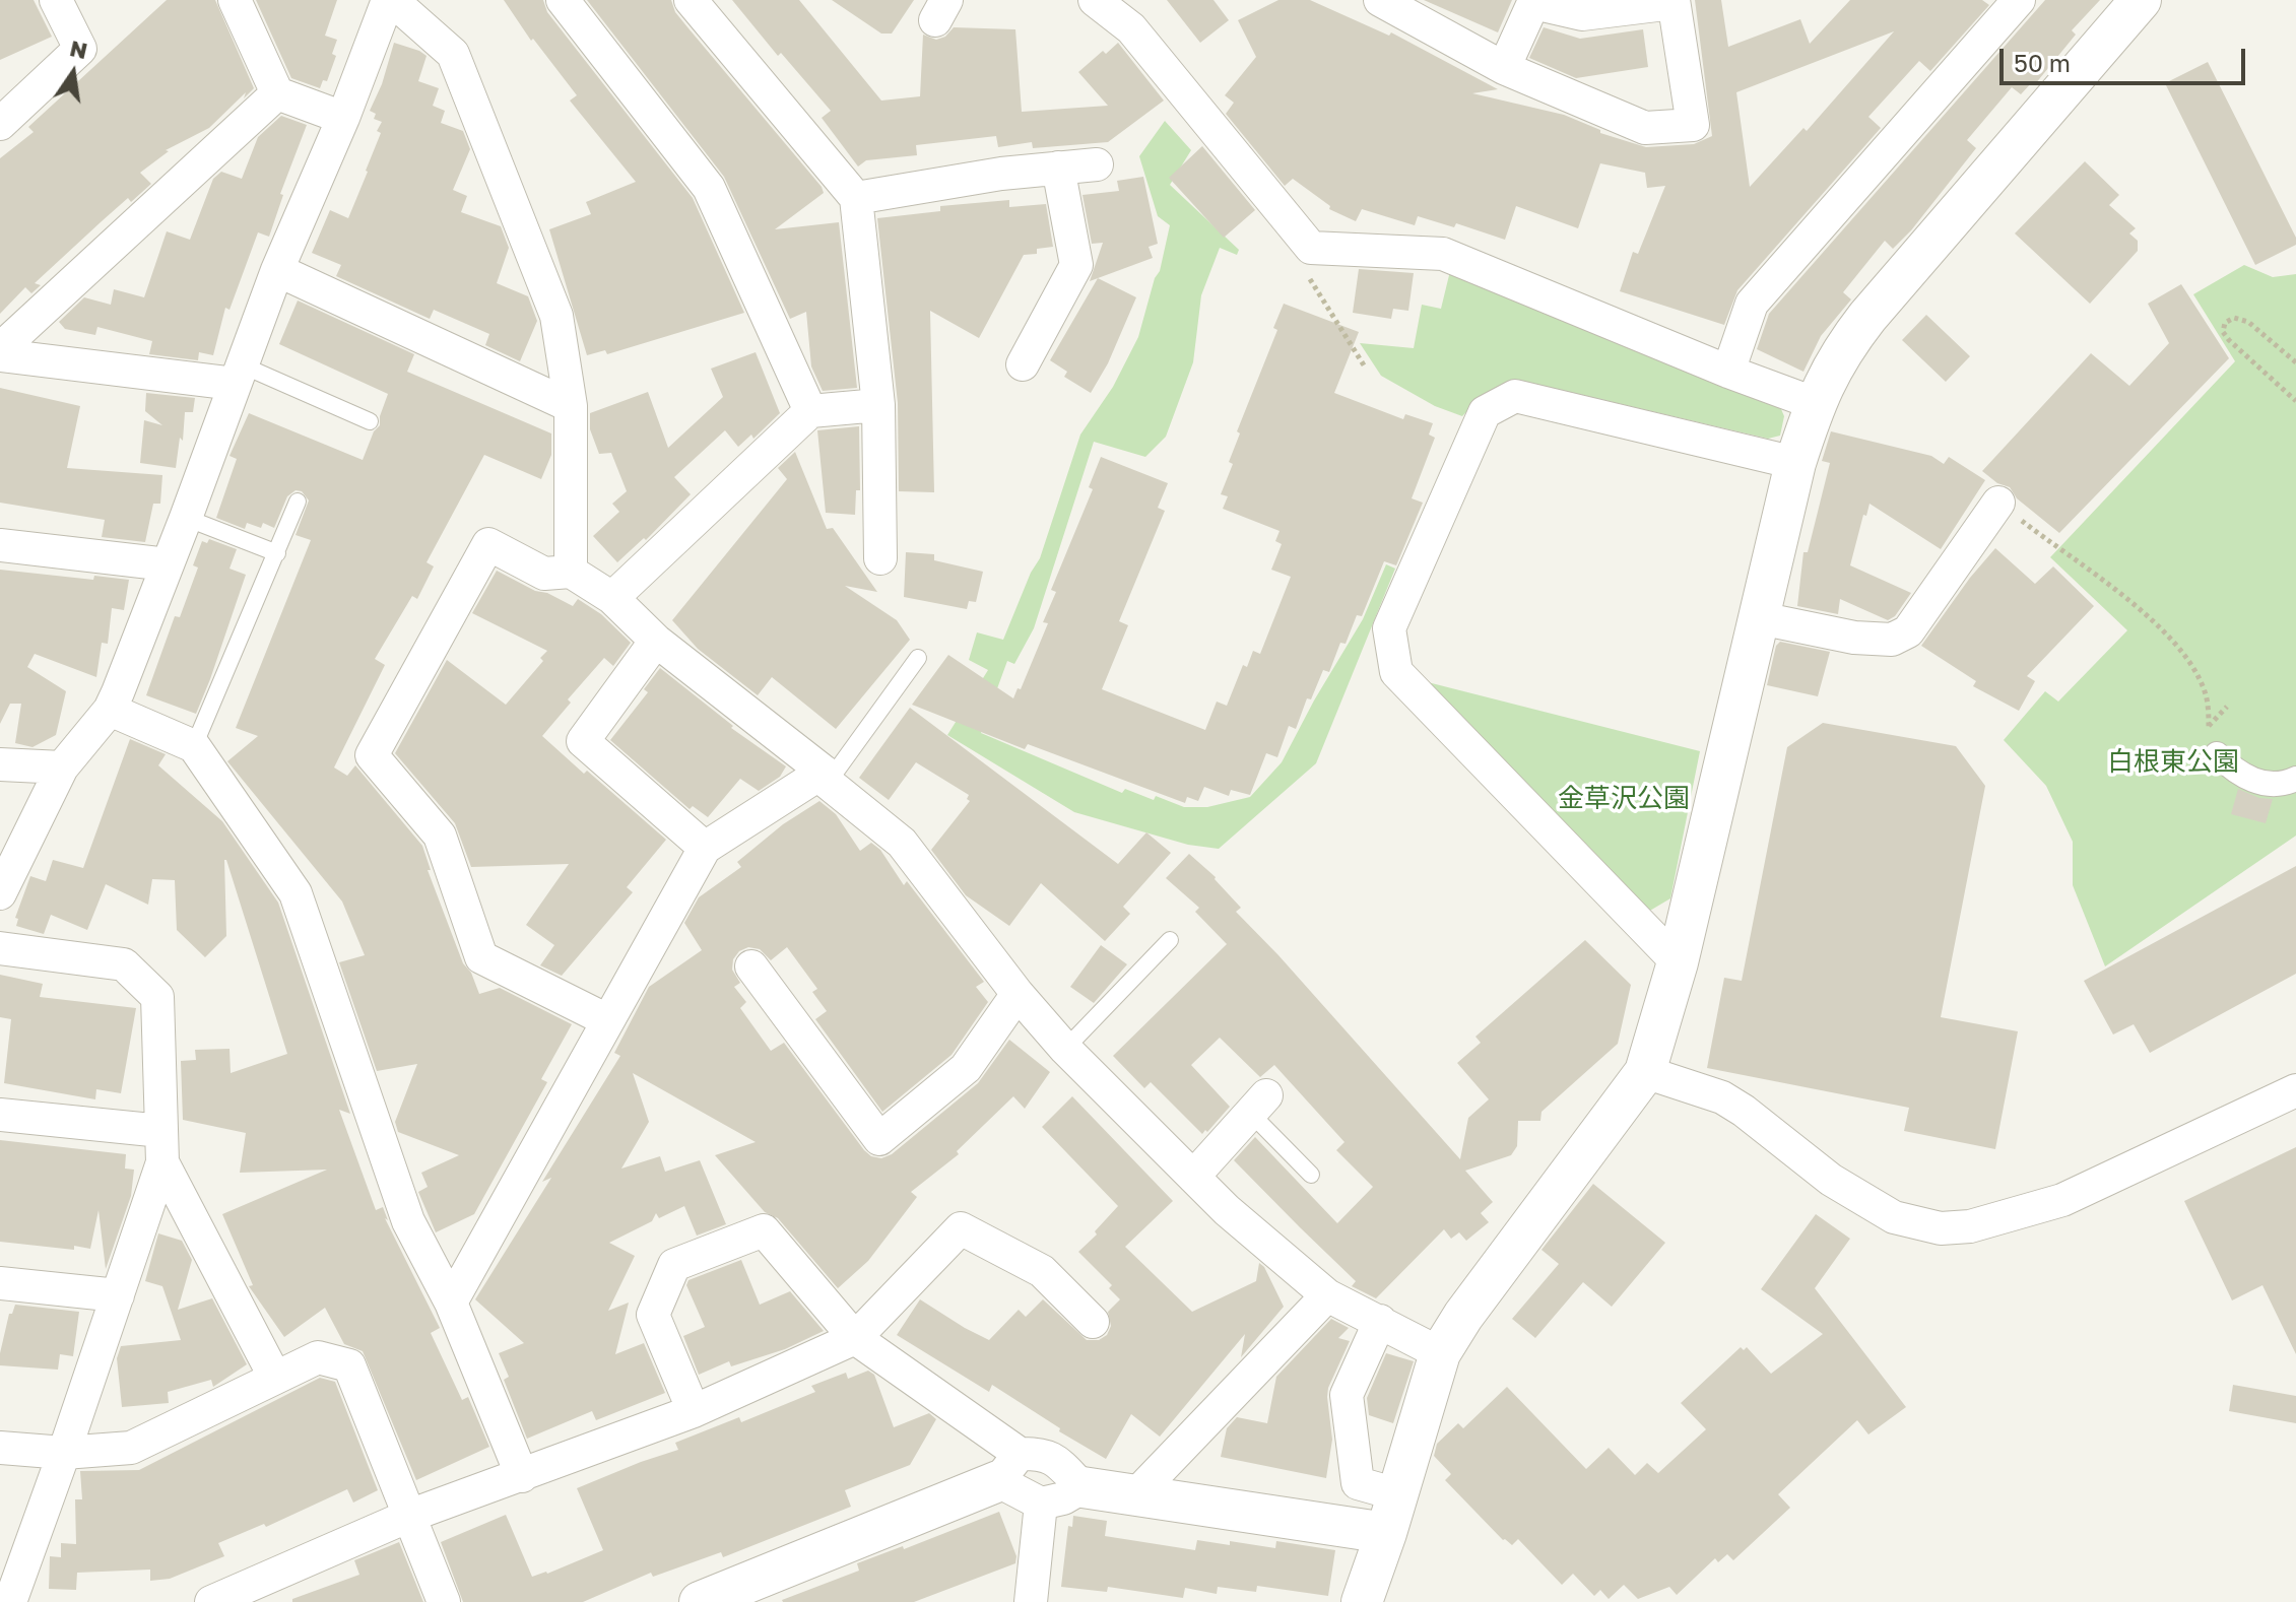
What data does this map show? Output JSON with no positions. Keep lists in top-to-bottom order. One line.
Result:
{"parks":["白根東公園","金草沢公園"],"scale_bar":"50 m","north":"top"}
